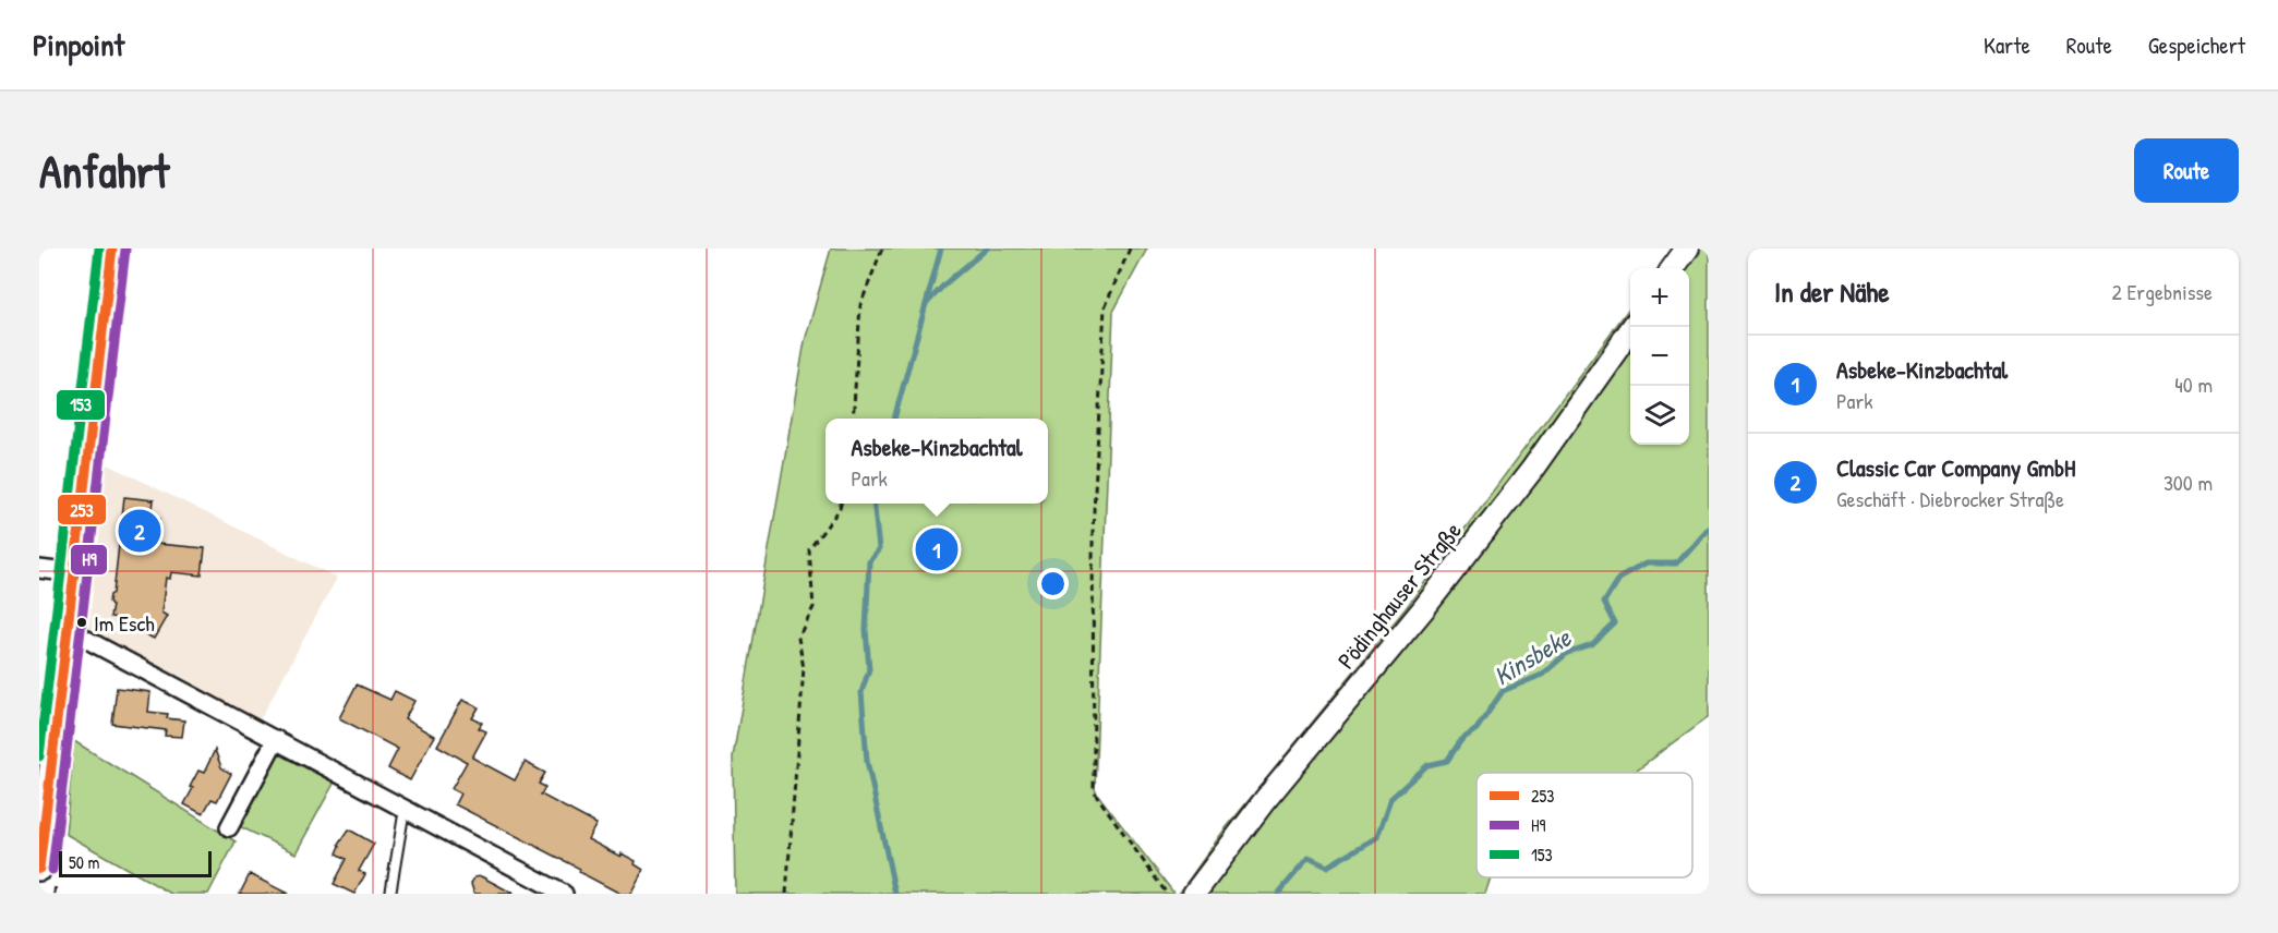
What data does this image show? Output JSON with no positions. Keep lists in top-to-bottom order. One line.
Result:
{"streets":{"street":["Pödinghauser Straße"]},"water":["Kinsbeke"],"places":["Im Esch"],"lines":["transit line 253","transit line 153","transit line H9"],"legend":["253","H9","153"],"scale_bar":"50 m","page":{"header":"Pinpoint","nav":["Karte","Route","Gespeichert"],"buttons":"Route","title":"Anfahrt","heading":["In der Nähe","2 Ergebnisse"],"map_buttons":["+","−"],"list":[{"mark":"1","name":"Asbeke-Kinzbachtal","note":"Park","value":"40 m"},{"mark":"2","name":"Classic Car Company GmbH","note":"Geschäft · Diebrocker Straße","value":"300 m"}],"popup":["Asbeke-Kinzbachtal","Park"],"pins":["2","1"],"scale":"50 m"}}
